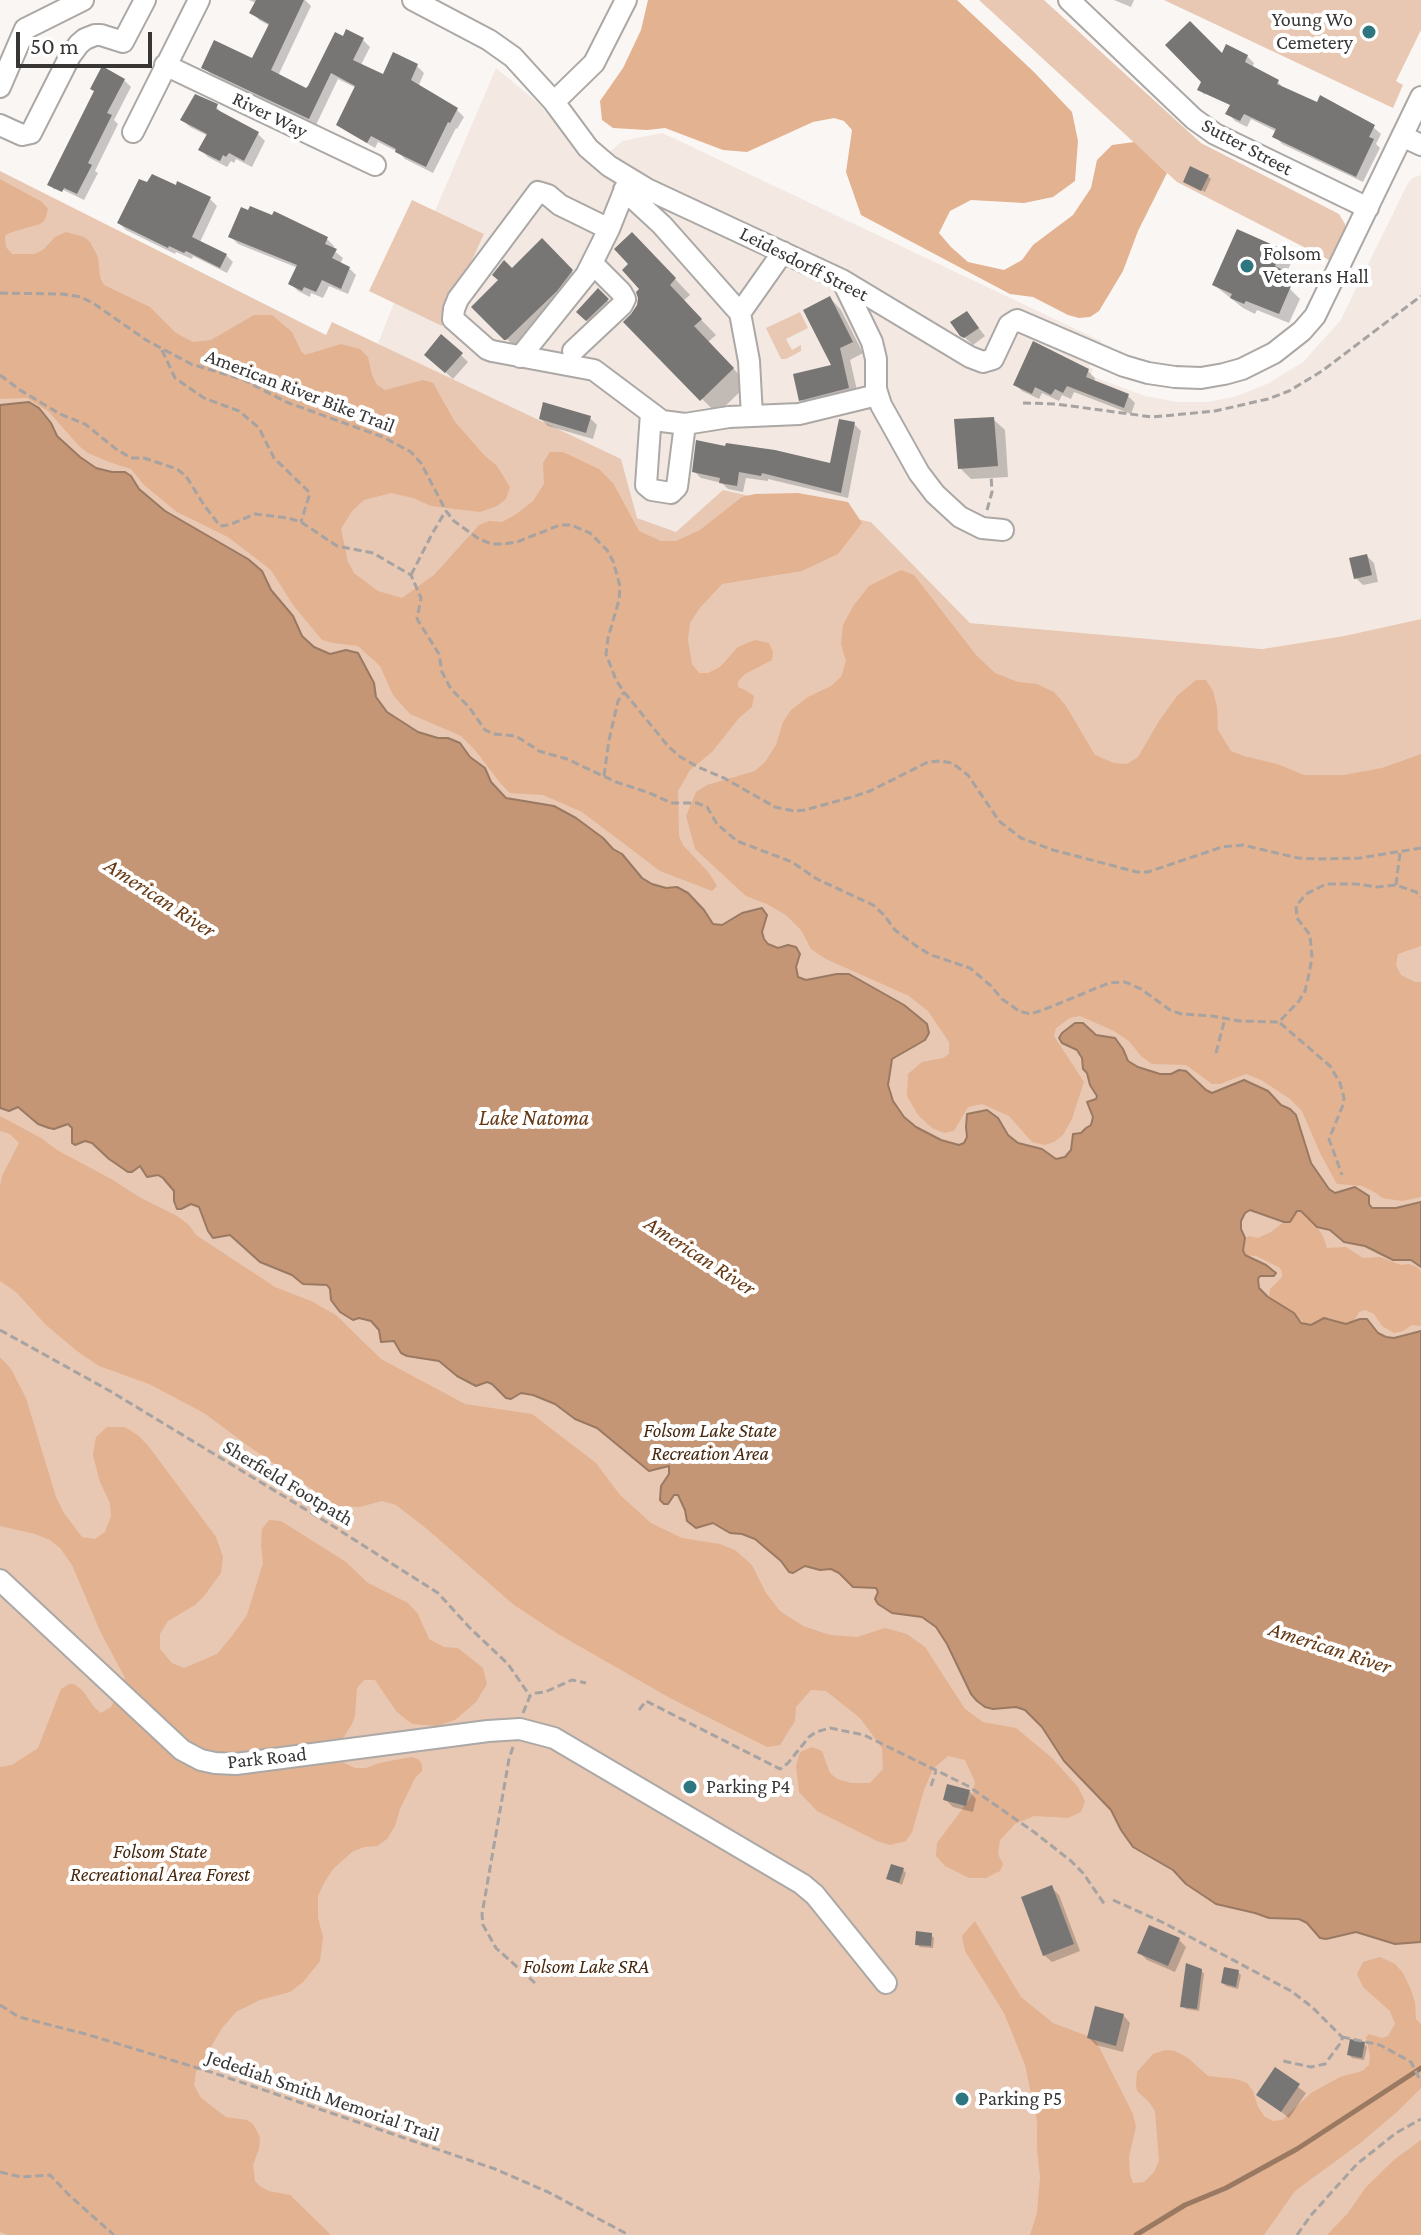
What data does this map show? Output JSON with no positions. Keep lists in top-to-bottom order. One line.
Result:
{"streets":{"street":["River Way","Sutter Street","Leidesdorff Street","Park Road"],"path":["American River Bike Trail","Sherfield Footpath","Jedediah Smith Memorial Trail"]},"crossings":[["Sutter Street","Leidesdorff Street"]],"water":["American River","Lake Natoma"],"parks":["Folsom Lake State Recreation Area","Folsom State Recreational Area Forest","Folsom Lake SRA"],"places":["Young Wo Cemetery","Folsom Veterans Hall","Parking P4","Parking P5"],"scale_bar":"50 m"}
